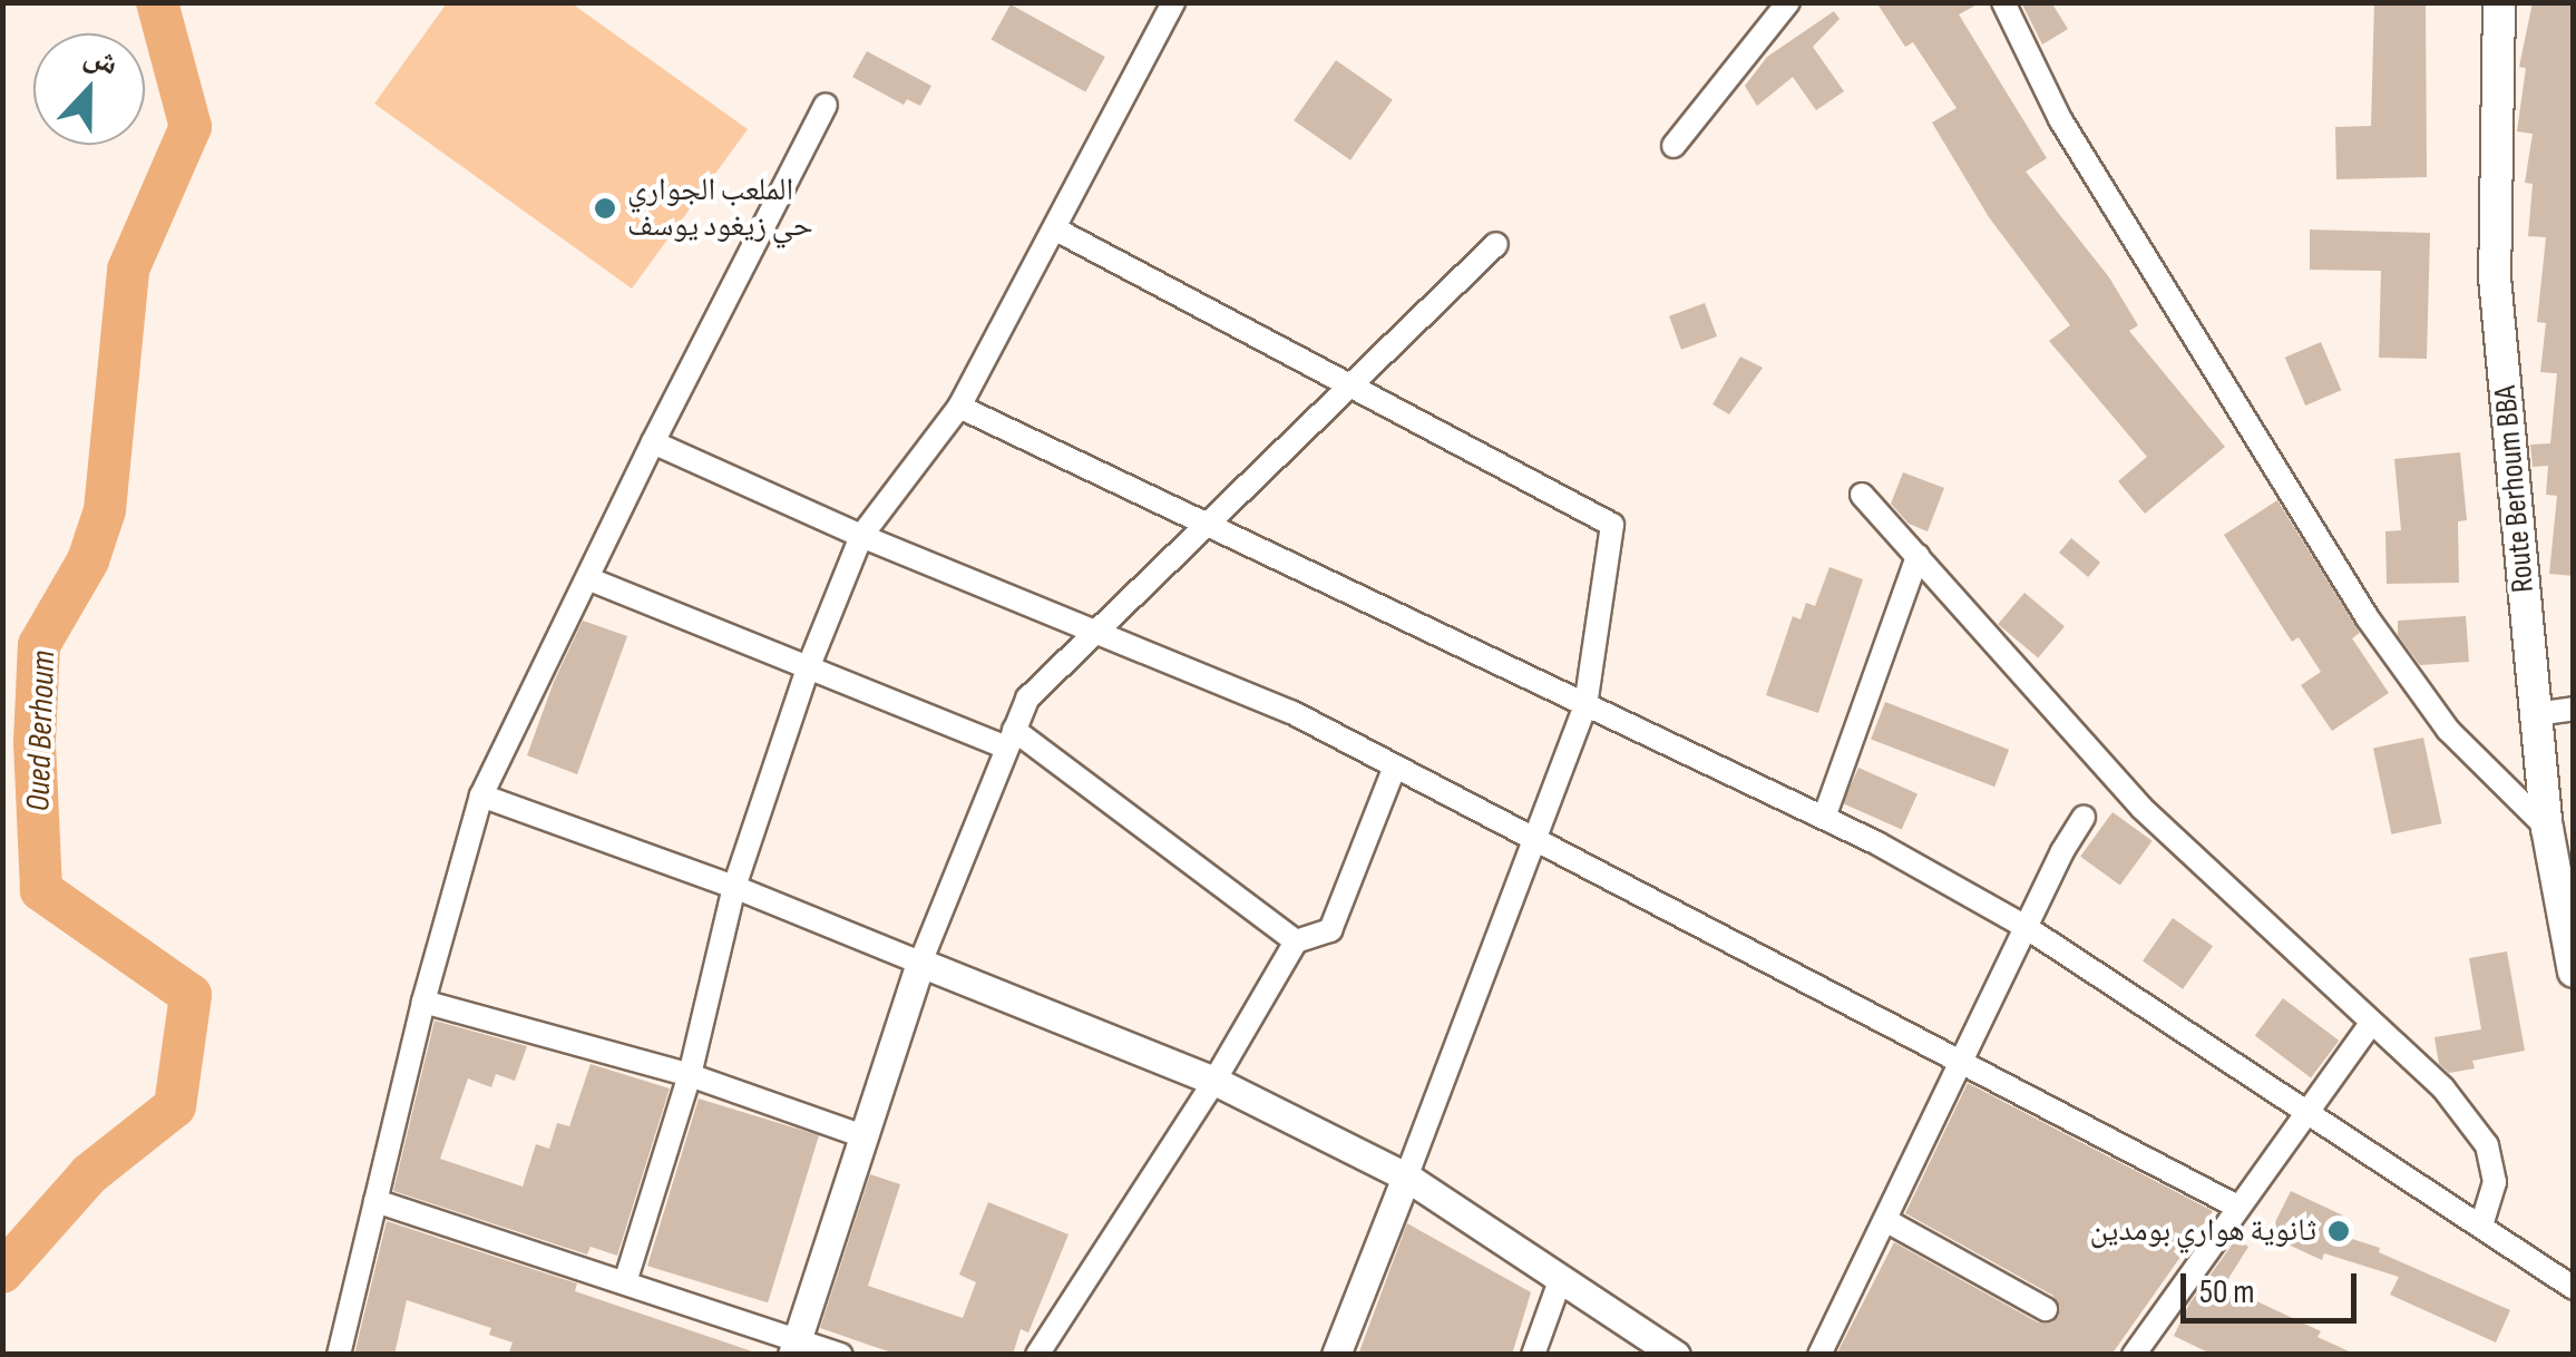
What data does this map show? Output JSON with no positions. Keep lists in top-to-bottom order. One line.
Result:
{"streets":{"main road":["Route Berhoum BBA"]},"water":["Oued Berhoum"],"places":["الملعب الجواري حي زيغود يوسف","ثانوية هواري بومدين"],"scale_bar":"50 m","north":"top"}
